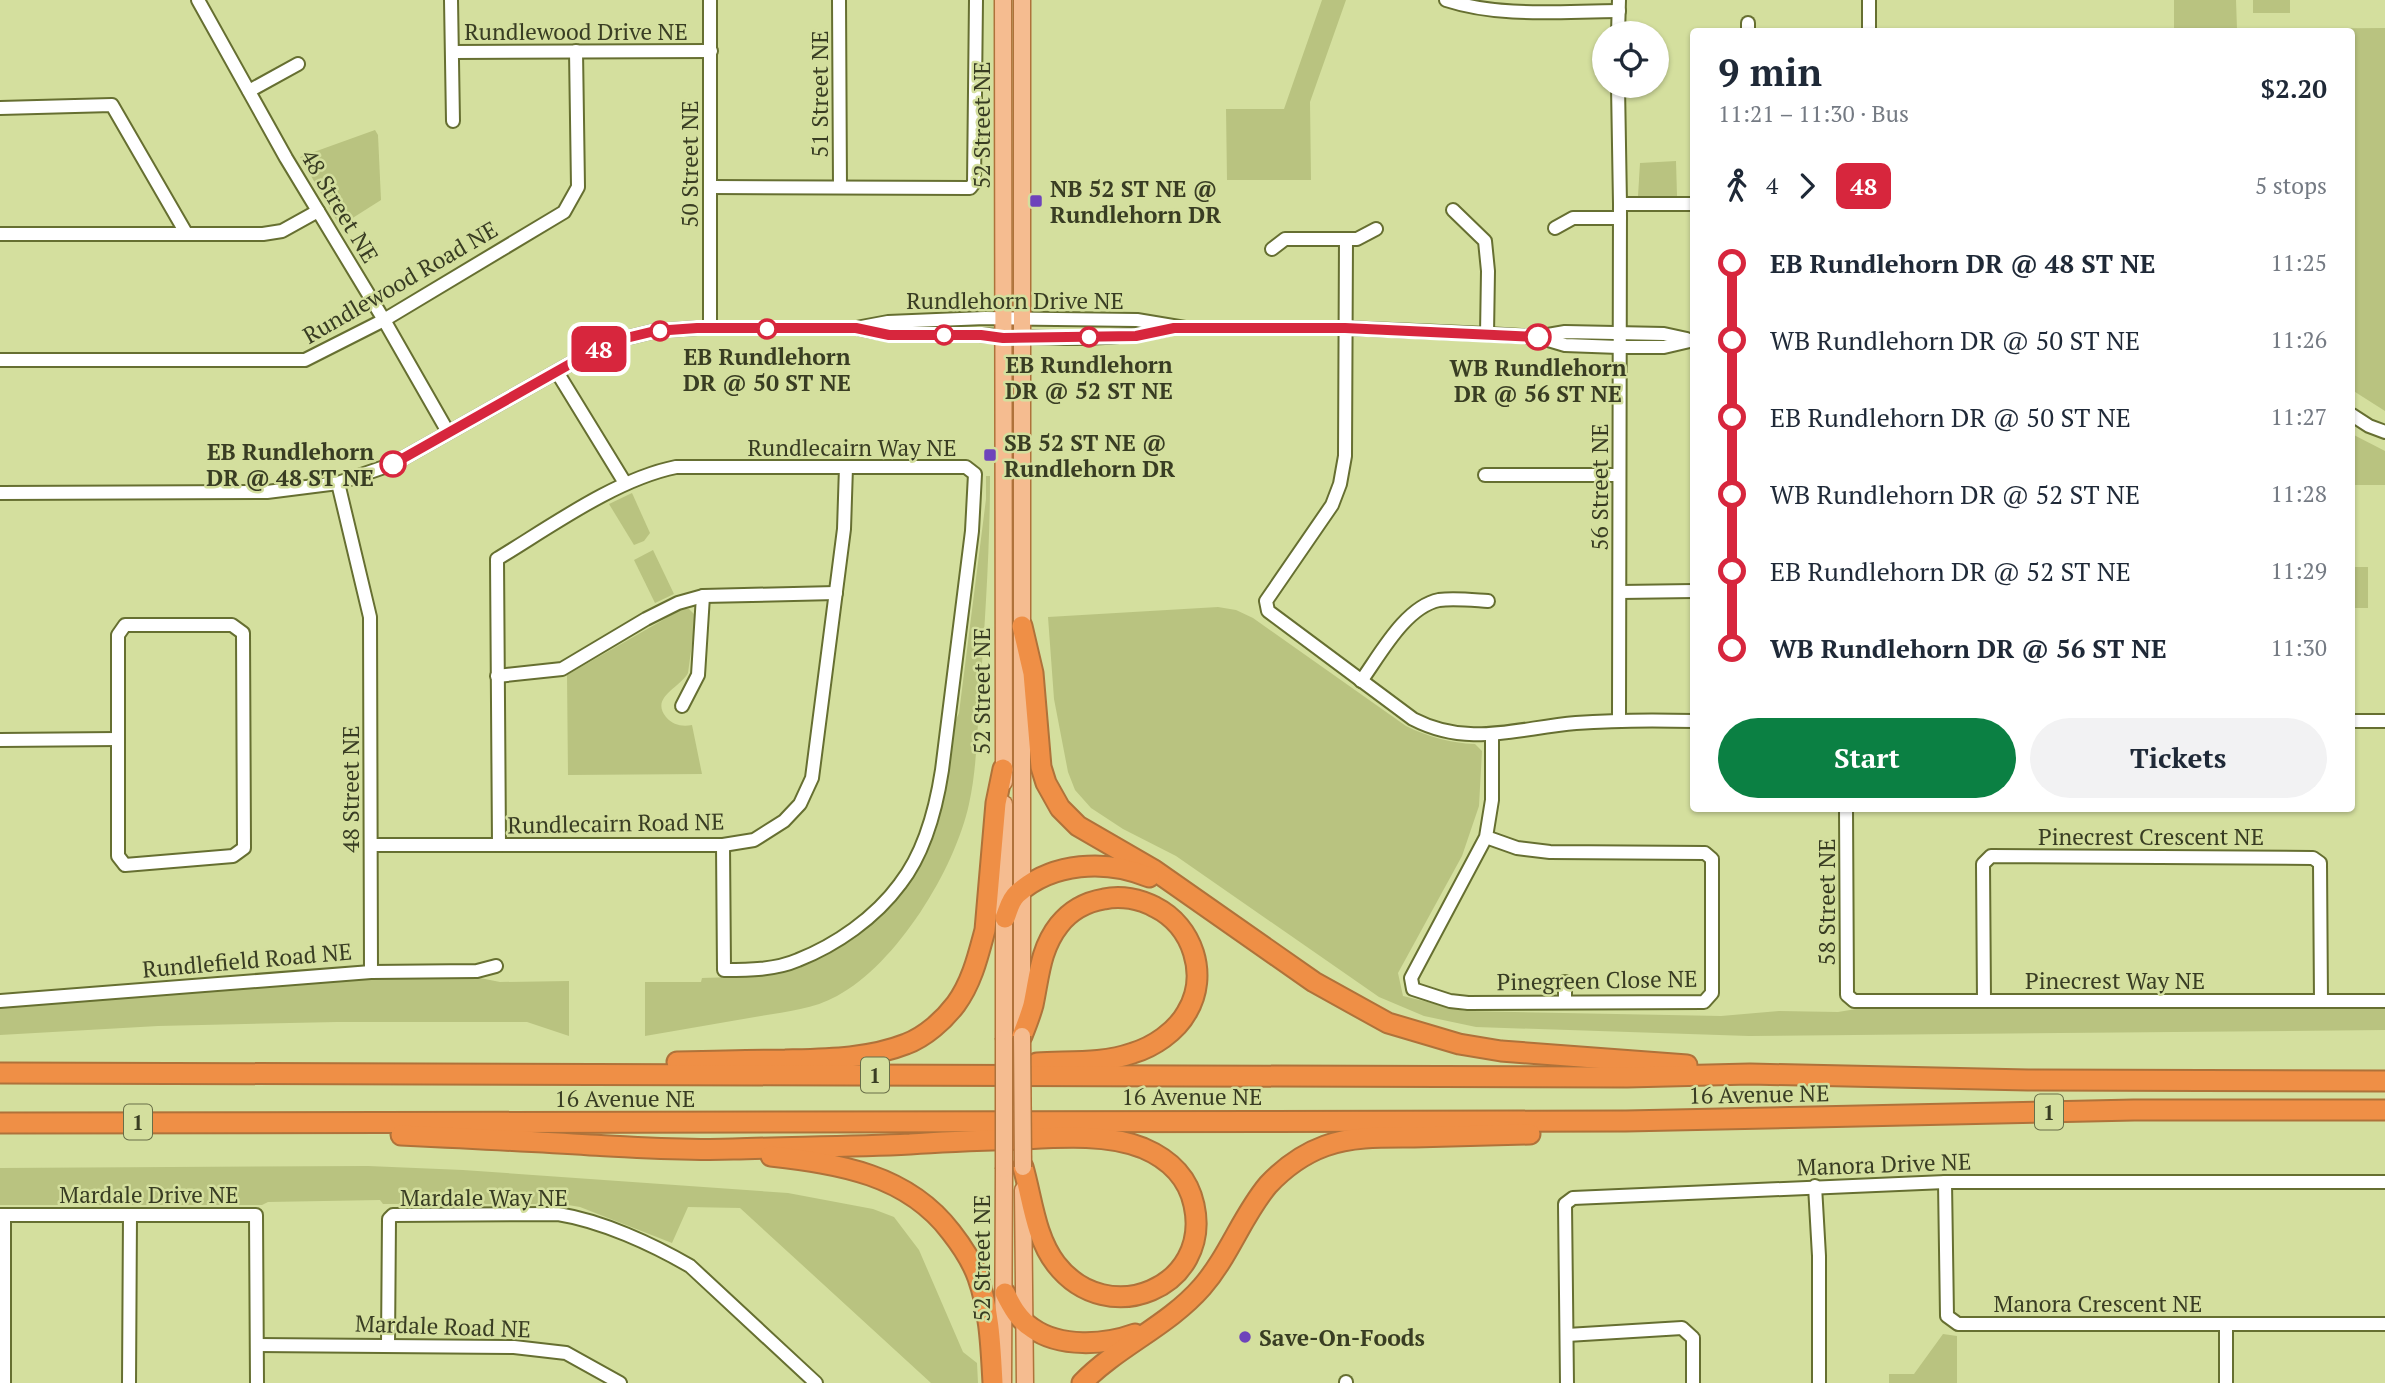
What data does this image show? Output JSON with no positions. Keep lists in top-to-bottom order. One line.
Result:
{"streets":{"highway":["1","16 Avenue NE"],"main road":["52 Street NE"],"street":["Rundlewood Drive NE","51 Street NE","50 Street NE","48 Street NE","Rundlewood Road NE","Rundlehorn Drive NE","Rundlecairn Way NE","56 Street NE","Rundlecairn Road NE","Pinecrest Crescent NE","58 Street NE","Rundlefield Road NE","Pinegreen Close NE","Pinecrest Way NE","Manora Drive NE","Mardale Drive NE","Mardale Way NE","Manora Crescent NE","Mardale Road NE"]},"crossings":[["Rundlewood Drive NE","50 Street NE"],["Rundlewood Drive NE","Rundlewood Road NE"],["52 Street NE","Rundlehorn Drive NE"],["50 Street NE","Rundlehorn Drive NE"],["48 Street NE","Rundlewood Road NE"],["48 Street NE","Rundlehorn Drive NE"],["48 Street NE","Rundlecairn Road NE"],["48 Street NE","Rundlefield Road NE"],["Rundlehorn Drive NE","56 Street NE"],["Rundlecairn Way NE","Rundlecairn Road NE"],["Pinecrest Crescent NE","Pinecrest Way NE"],["58 Street NE","Pinecrest Way NE"],["Manora Drive NE","Manora Crescent NE"],["Mardale Drive NE","Mardale Road NE"],["Mardale Way NE","Mardale Road NE"]],"places":{"transit":["NB 52 ST NE @ Rundlehorn DR","SB 52 ST NE @ Rundlehorn DR"],"other":["EB Rundlehorn DR @ 50 ST NE","EB Rundlehorn DR @ 52 ST NE","WB Rundlehorn DR @ 56 ST NE","EB Rundlehorn DR @ 48 ST NE","Save-On-Foods"]},"lines":["bus line 48"],"page":{"on_map":"48","heading":["9 min","11:21 – 11:30 · Bus","$2.20"],"legs":["4","48","5 stops"],"list":[{"name":"EB Rundlehorn DR @ 48 ST NE","value":"11:25"},{"name":"WB Rundlehorn DR @ 50 ST NE","value":"11:26"},{"name":"EB Rundlehorn DR @ 50 ST NE","value":"11:27"},{"name":"WB Rundlehorn DR @ 52 ST NE","value":"11:28"},{"name":"EB Rundlehorn DR @ 52 ST NE","value":"11:29"},{"name":"WB Rundlehorn DR @ 56 ST NE","value":"11:30"}],"buttons":["Start","Tickets"]}}
